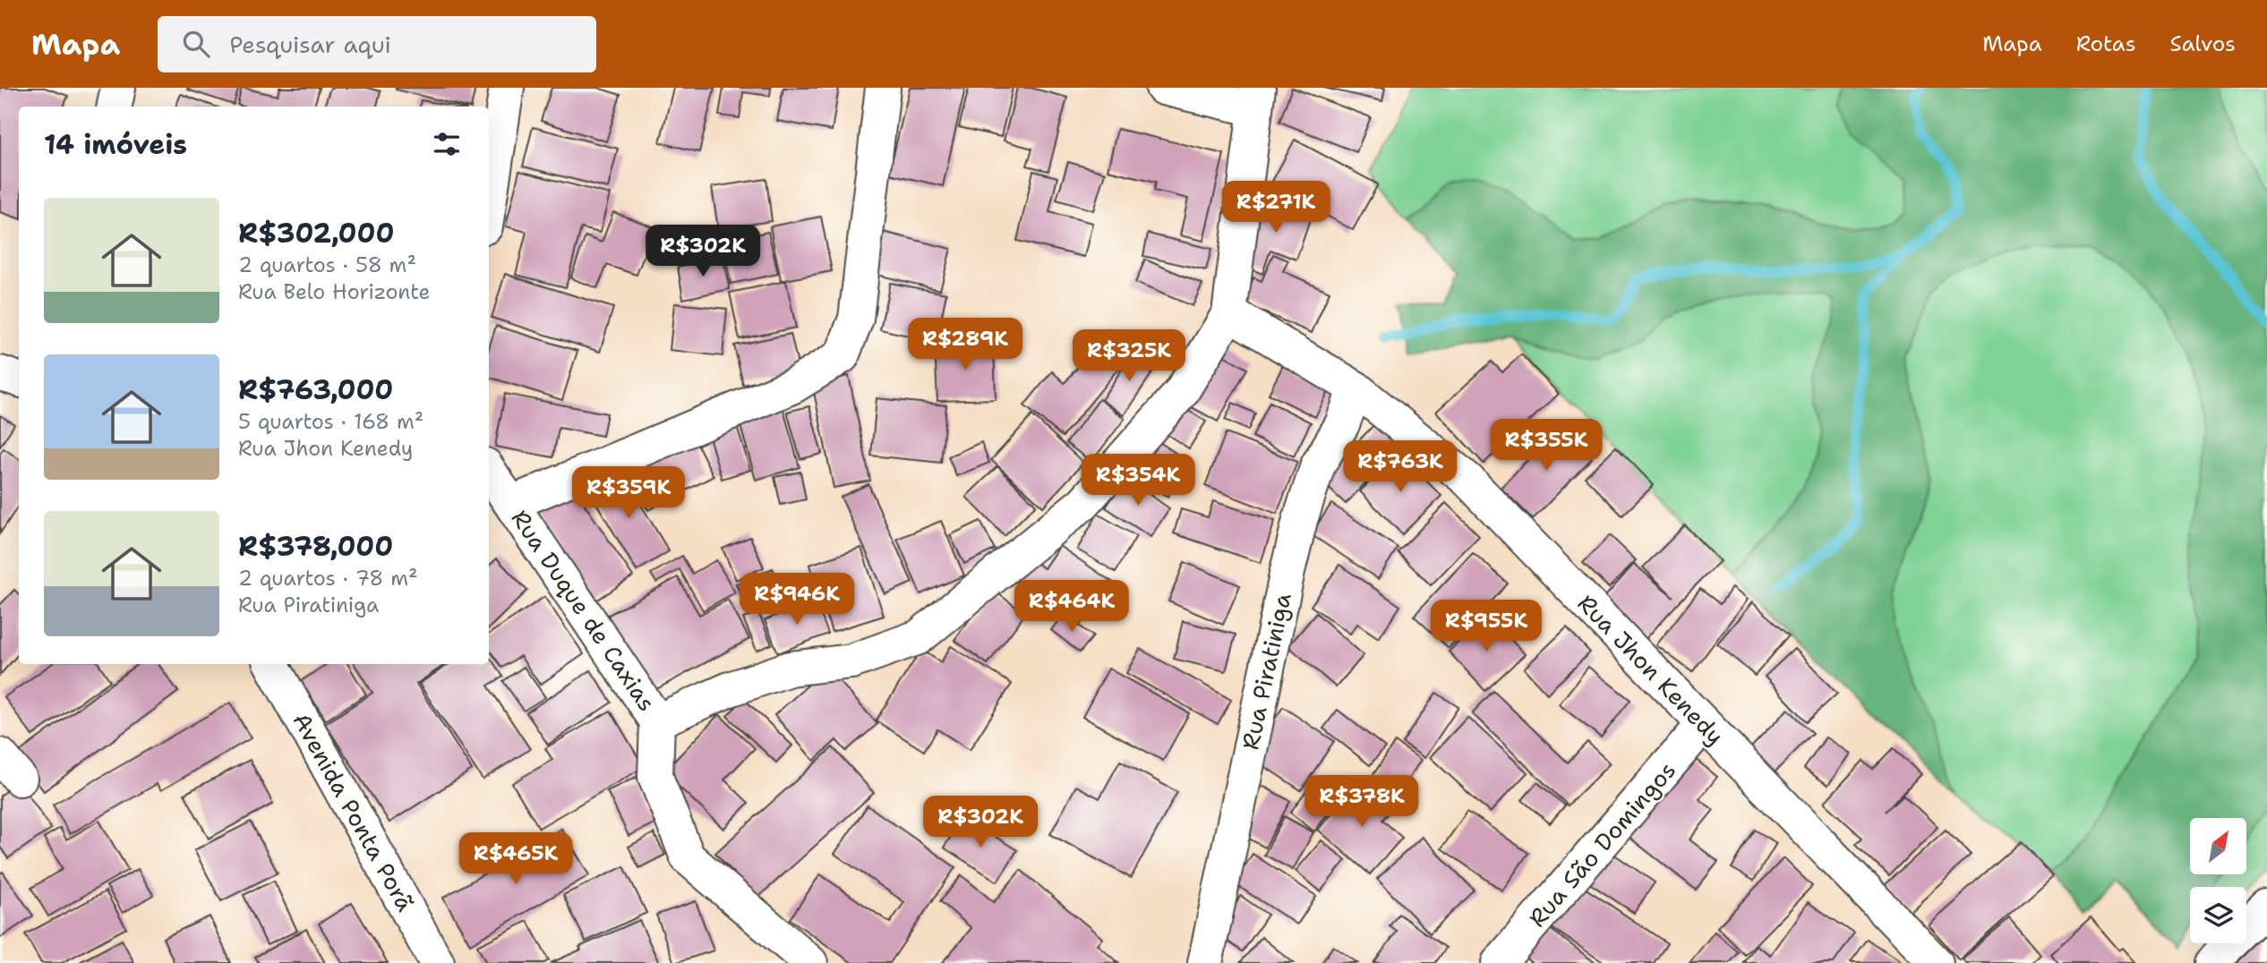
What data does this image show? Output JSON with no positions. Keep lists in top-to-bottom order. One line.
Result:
{"streets":{"street":["Rua Duque de Caxias","Rua Jhon Kenedy","Rua Piratiniga","Avenida Ponta Porã","Rua São Domingos"]},"crossings":[["Rua Jhon Kenedy","Rua Piratiniga"],["Rua Jhon Kenedy","Rua São Domingos"]],"north":"top right","page":{"header":"Mapa","search":"Pesquisar aqui","nav":["Mapa","Rotas","Salvos"],"heading":"14 imóveis","price":["R$271K","R$302K","R$289K","R$325K","R$355K","R$763K","R$354K","R$359K","R$946K","R$464K","R$955K","R$378K","R$302K","R$465K"],"list":[{"name":"R$302,000","note":"2 quartos · 58 m² · Rua Belo Horizonte"},{"name":"R$763,000","note":"5 quartos · 168 m² · Rua Jhon Kenedy"},{"name":"R$378,000","note":"2 quartos · 78 m² · Rua Piratiniga"}]}}
